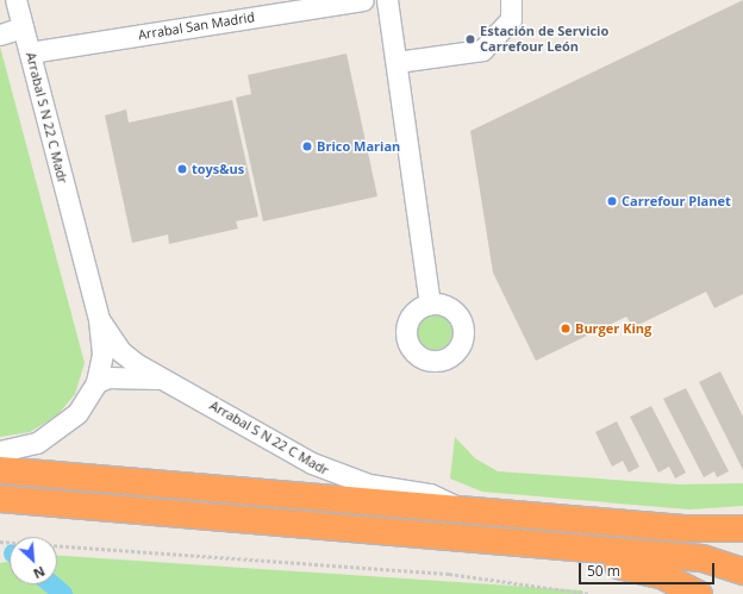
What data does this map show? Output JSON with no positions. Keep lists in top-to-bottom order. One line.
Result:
{"streets":{"street":["Arrabal San Madrid","Arrabal S N 22 C Madr"]},"crossings":[["Arrabal San Madrid","Arrabal S N 22 C Madr"]],"places":["Estación de Servicio Carrefour León","Brico Marian","toys&us","Carrefour Planet","Burger King"],"scale_bar":"50 m","north":"bottom right"}
